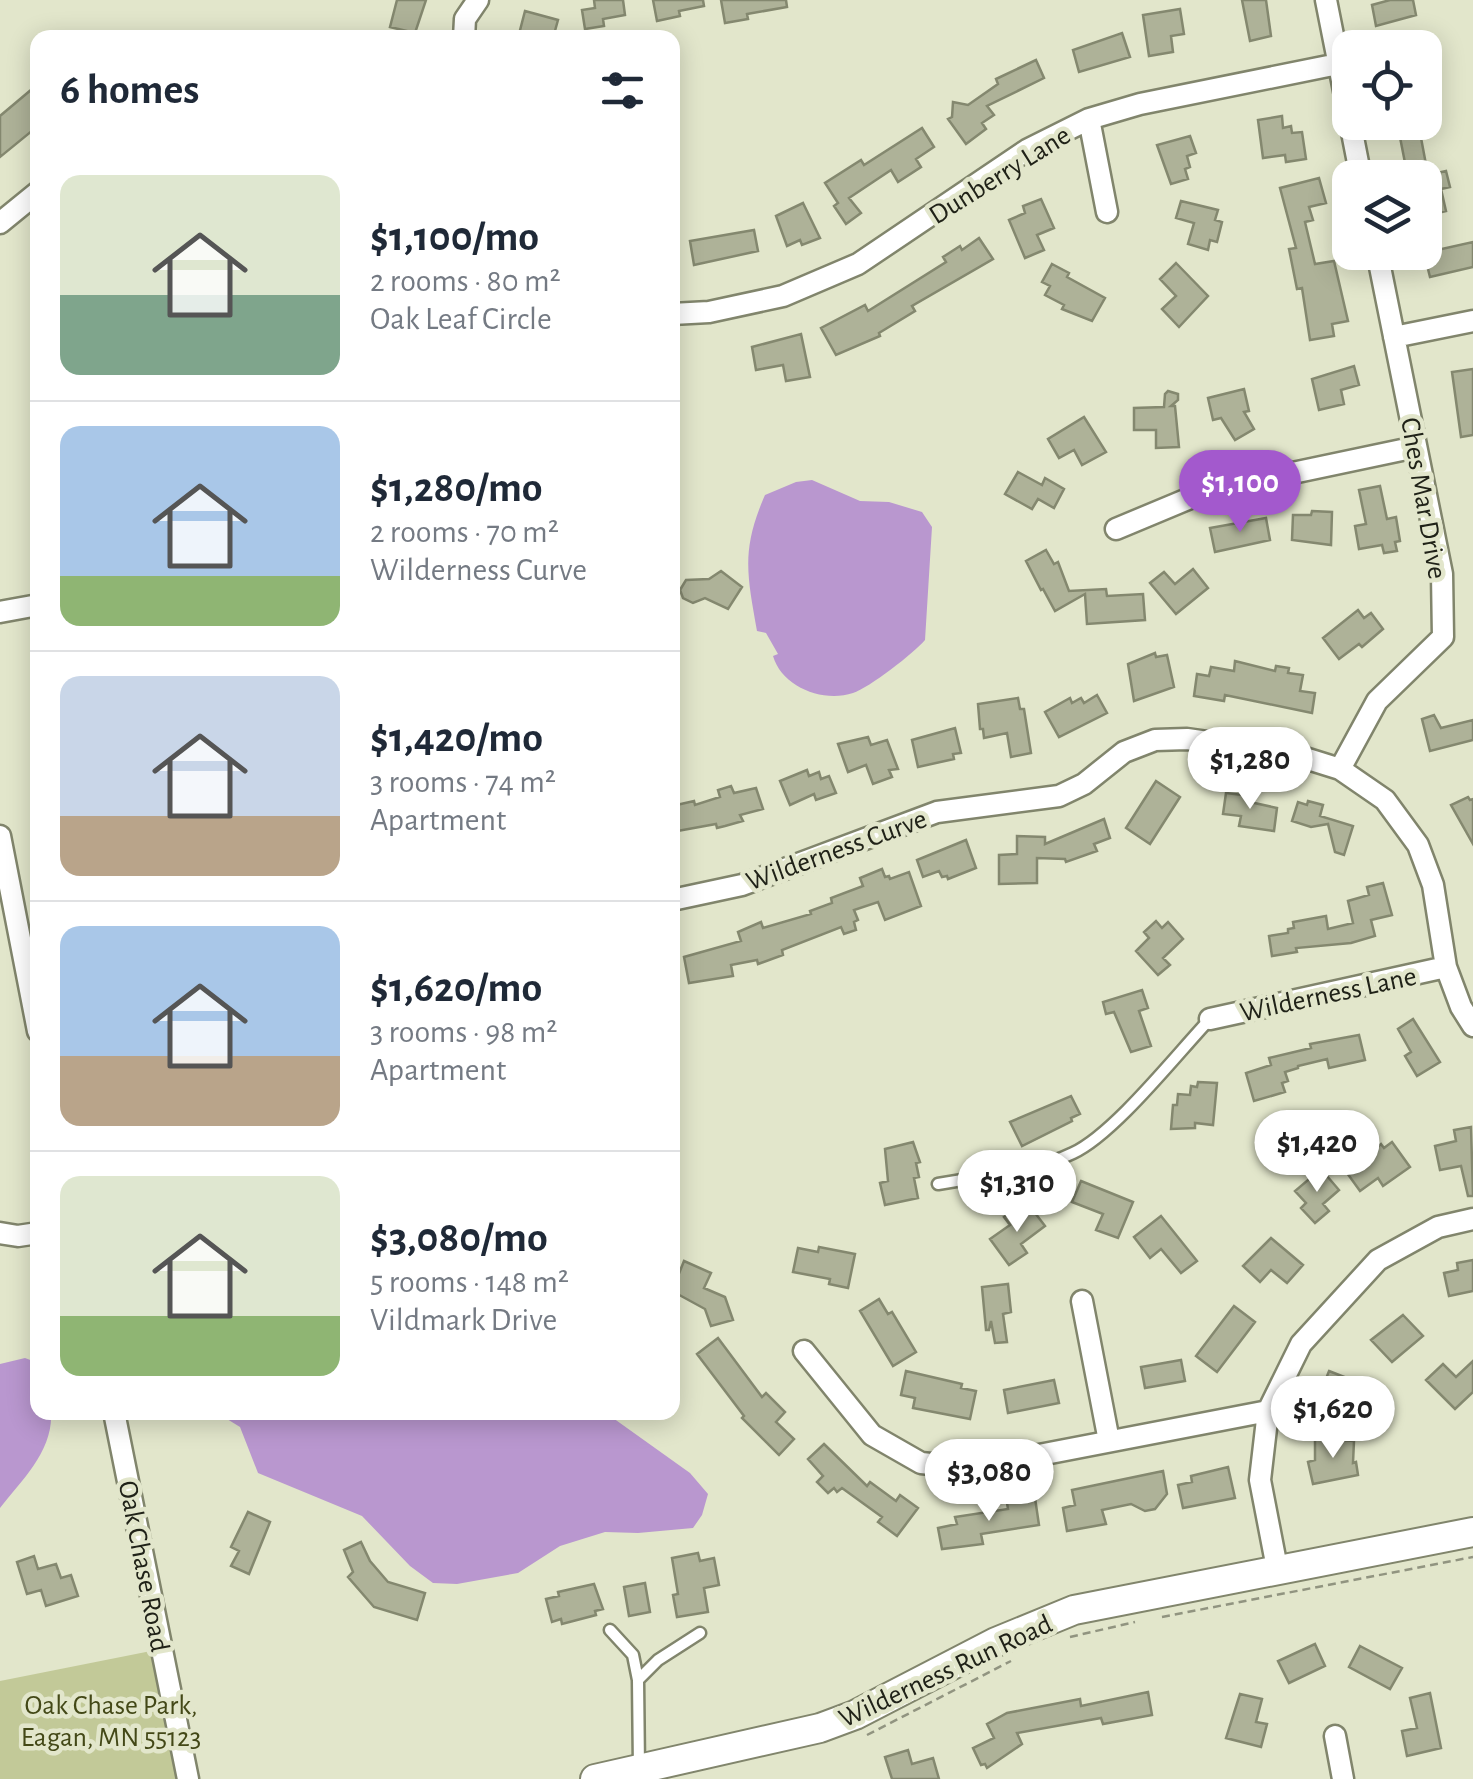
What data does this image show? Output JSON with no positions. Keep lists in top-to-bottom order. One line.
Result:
{"streets":{"street":["Dunberry Lane","Ches Mar Drive","Wilderness Curve","Wilderness Lane","Oak Chase Road","Wilderness Run Road"]},"crossings":[["Ches Mar Drive","Wilderness Curve"],["Wilderness Curve","Wilderness Lane"]],"parks":["Oak Chase Park, Eagan, MN 55123"],"page":{"heading":"6 homes","list":[{"name":"$1,100/mo","note":"2 rooms · 80 m² · Oak Leaf Circle"},{"name":"$1,280/mo","note":"2 rooms · 70 m² · Wilderness Curve"},{"name":"$1,420/mo","note":"3 rooms · 74 m² · Apartment"},{"name":"$1,620/mo","note":"3 rooms · 98 m² · Apartment"},{"name":"$3,080/mo","note":"5 rooms · 148 m² · Vildmark Drive"}],"price":["$1,100","$1,280","$1,420","$1,310","$1,620","$3,080"]}}
